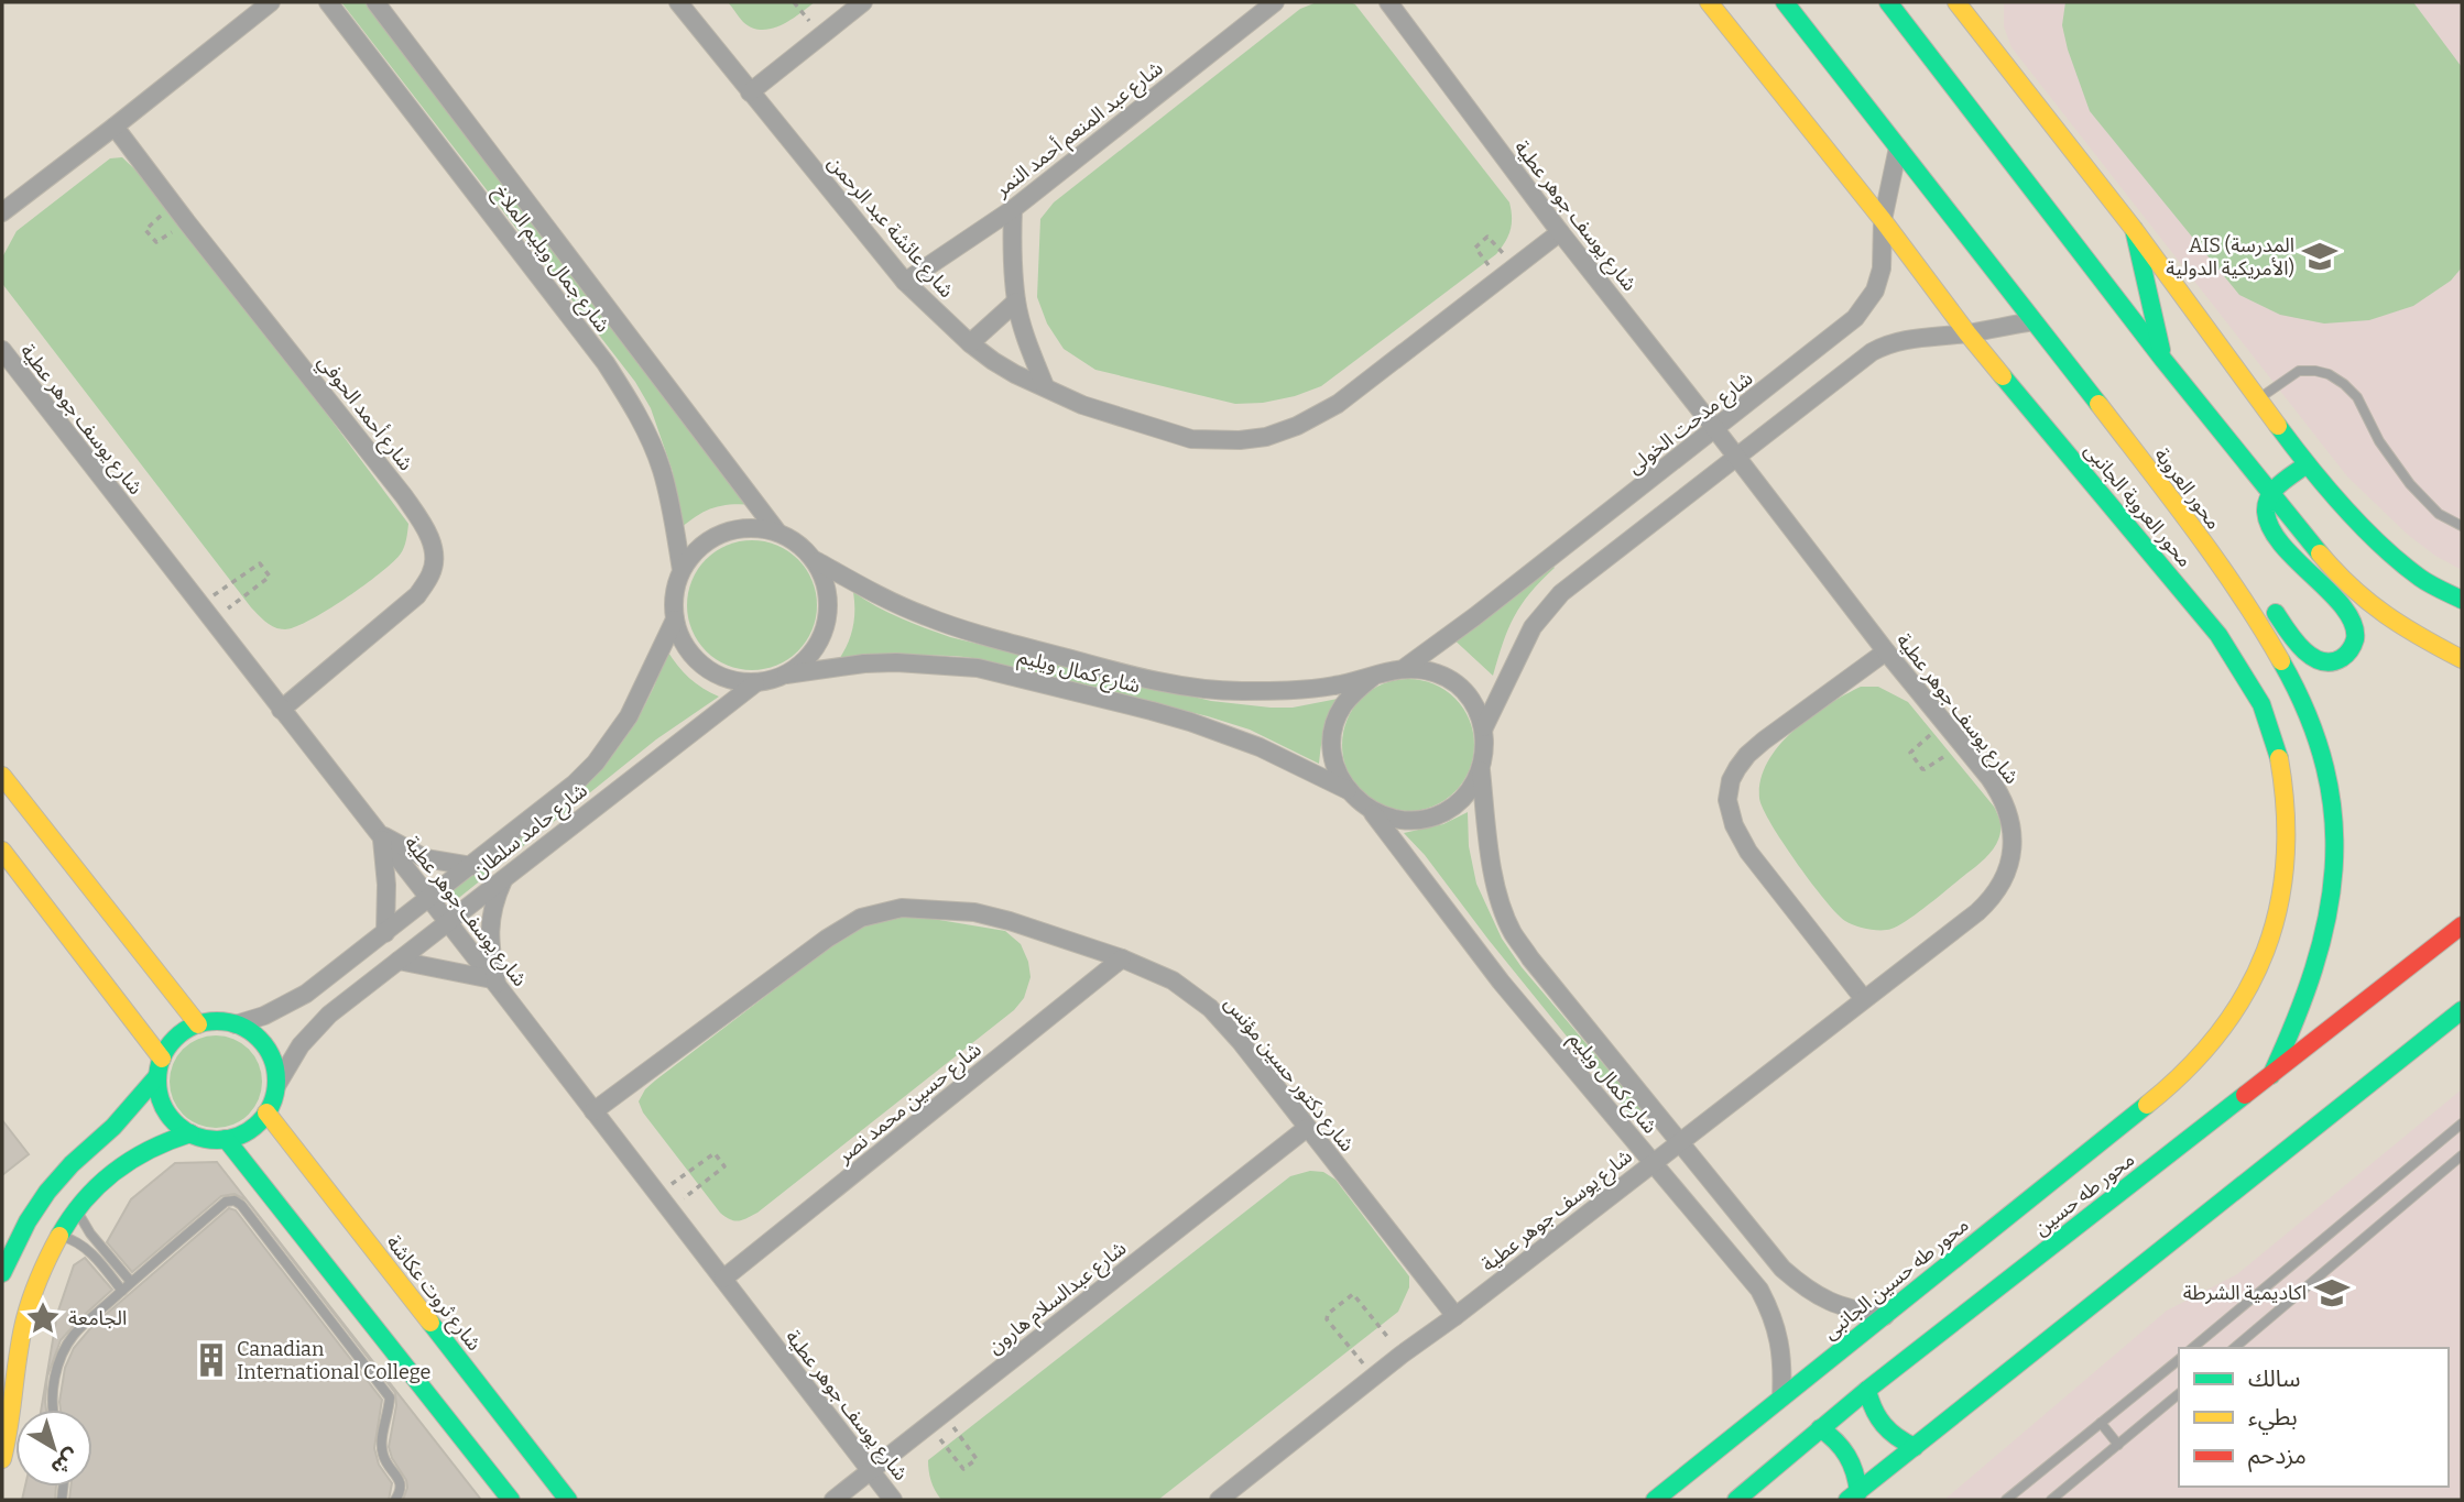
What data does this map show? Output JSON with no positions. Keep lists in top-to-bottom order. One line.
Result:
{"streets":{"street":["شارع عبد المنعم أحمد النمر","شارع يوسف جوهر عطية","شارع عائشة عبد الرحمن","شارع جمال ويليم الملاخ","شارع أحمد الحوفي","شارع مدحت الخولى","محور العروبة","محور العروبة الجانبى","شارع كمال ويليم","شارع حامد سلطان","شارع دكتور حسين مؤنس","شارع حسين محمد نصر","محور طه حسين","محور طه حسين الجانبى","شارع ثروت عكاشة","شارع عبدالسلام هارون"]},"crossings":[["شارع عبد المنعم أحمد النمر","شارع عائشة عبد الرحمن"],["شارع يوسف جوهر عطية","شارع عائشة عبد الرحمن"],["شارع يوسف جوهر عطية","شارع أحمد الحوفي"],["شارع يوسف جوهر عطية","شارع مدحت الخولى"],["شارع يوسف جوهر عطية","شارع كمال ويليم"],["شارع يوسف جوهر عطية","شارع حامد سلطان"],["شارع يوسف جوهر عطية","شارع دكتور حسين مؤنس"],["شارع يوسف جوهر عطية","شارع حسين محمد نصر"],["شارع يوسف جوهر عطية","شارع عبدالسلام هارون"],["شارع جمال ويليم الملاخ","شارع كمال ويليم"],["شارع جمال ويليم الملاخ","شارع حامد سلطان"],["شارع مدحت الخولى","محور العروبة"],["شارع مدحت الخولى","محور العروبة الجانبى"],["شارع مدحت الخولى","شارع كمال ويليم"],["محور العروبة","محور طه حسين"],["محور العروبة الجانبى","محور طه حسين الجانبى"],["شارع كمال ويليم","شارع حامد سلطان"],["شارع كمال ويليم","محور طه حسين الجانبى"],["شارع حامد سلطان","شارع ثروت عكاشة"],["شارع دكتور حسين مؤنس","شارع حسين محمد نصر"],["شارع دكتور حسين مؤنس","شارع عبدالسلام هارون"]],"places":{"school or university":["AIS (المدرسة الأمريكية الدولية)","اكاديمية الشرطة"],"place":["الجامعة"],"building":["Canadian International College"]},"legend":["سالك","بطيء","مزدحم"],"north":"bottom right"}
